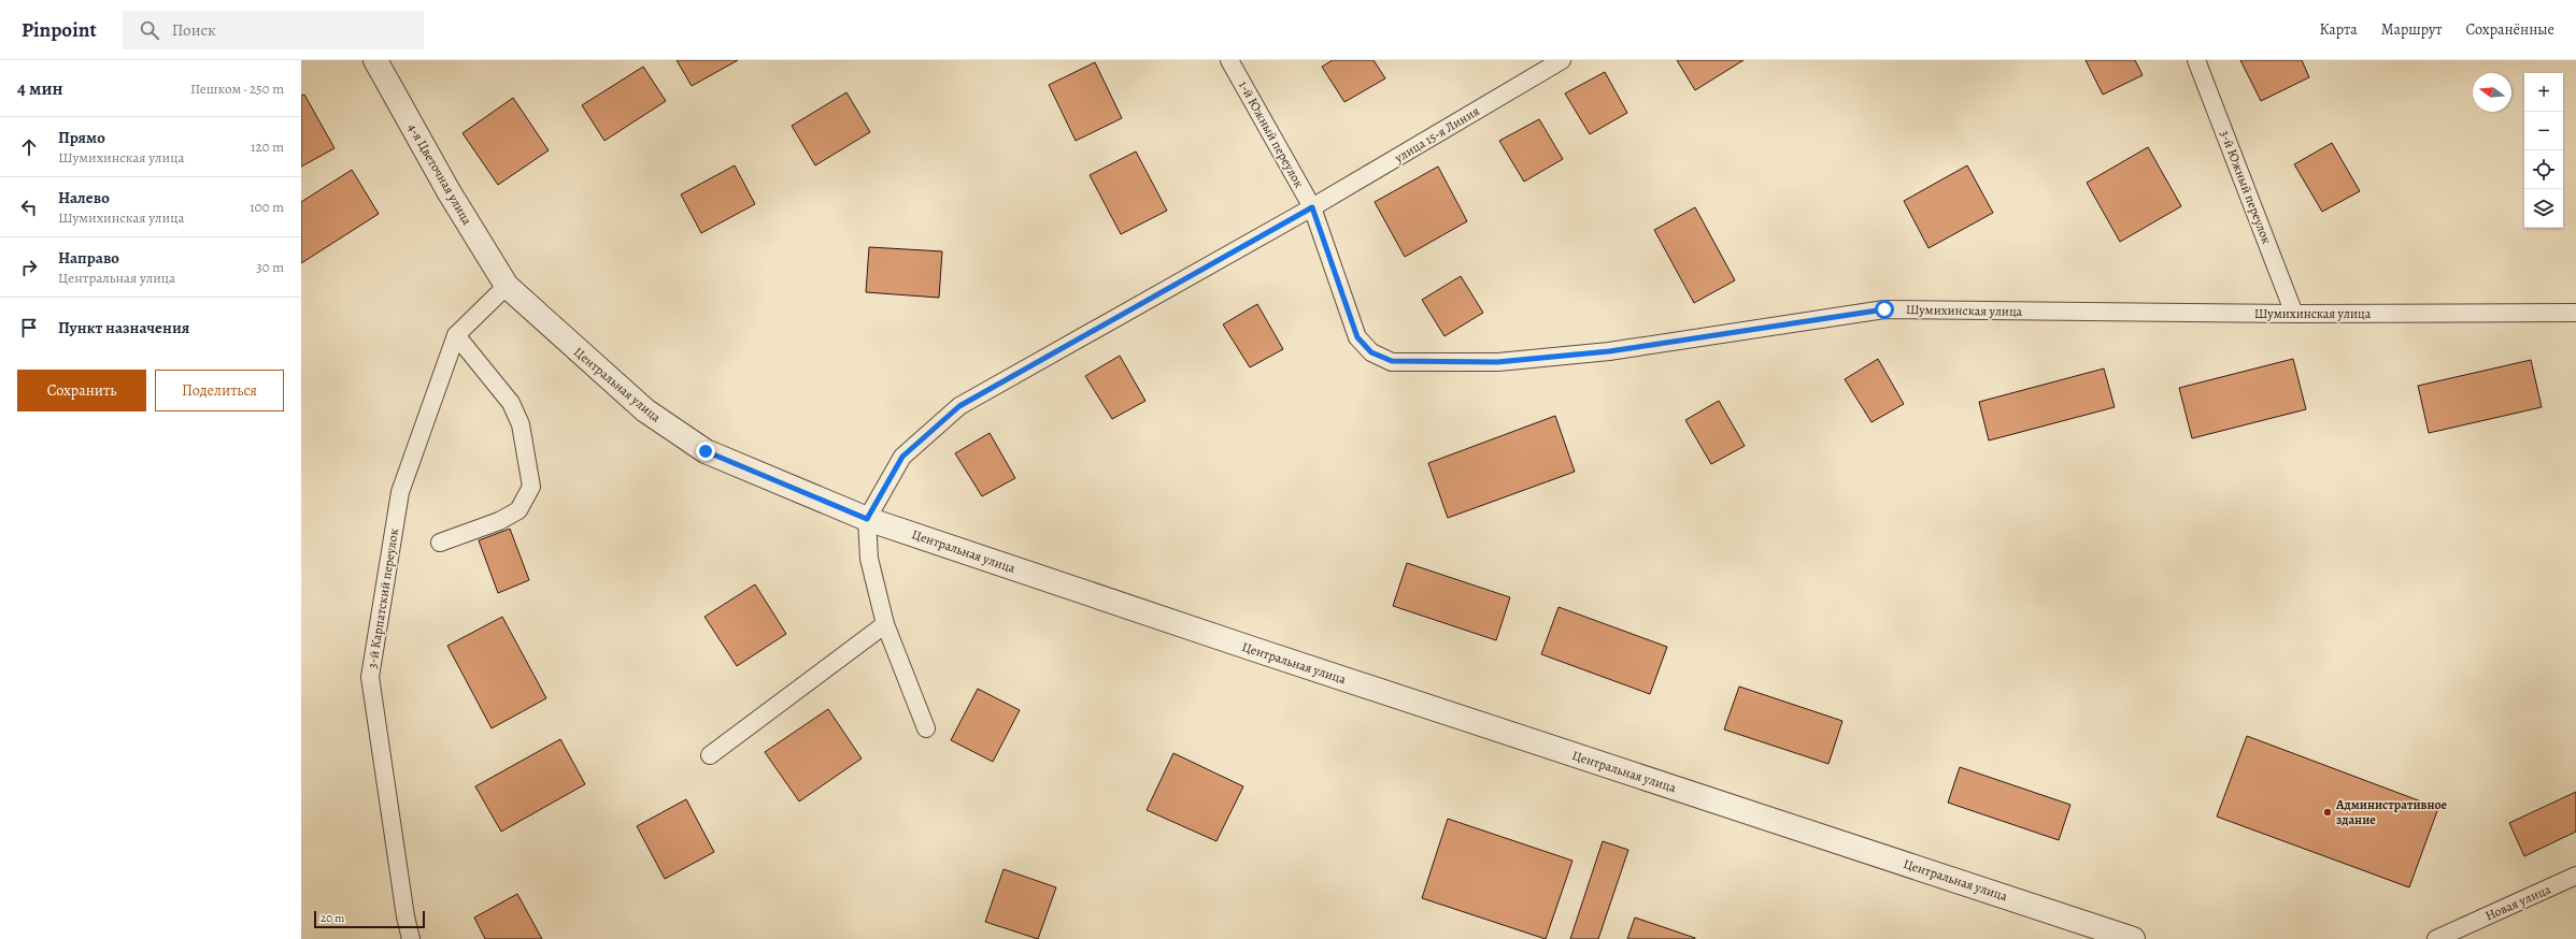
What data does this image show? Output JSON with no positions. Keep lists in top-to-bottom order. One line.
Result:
{"streets":{"street":["4-я Цветочная улица","Центральная улица"],"lane":["1-й Южный переулок","улица 15-я Линия","3-й Южный переулок","Шумихинская улица","3-й Карпатский переулок","Новая улица"]},"crossings":[["1-й Южный переулок","улица 15-я Линия"],["1-й Южный переулок","Шумихинская улица"],["улица 15-я Линия","Шумихинская улица"],["4-я Цветочная улица","Центральная улица"],["4-я Цветочная улица","3-й Карпатский переулок"],["3-й Южный переулок","Шумихинская улица"],["Центральная улица","3-й Карпатский переулок"]],"places":["Административное здание"],"scale_bar":"20 m","north":"left","page":{"header":"Pinpoint","search":"Поиск","nav":["Карта","Маршрут","Сохранённые"],"heading":["4 мин","Пешком · 250 m"],"map_buttons":["+","−"],"list":[["Прямо","Шумихинская улица","120 m"],["Налево","Шумихинская улица","100 m"],["Направо","Центральная улица","30 m"],"Пункт назначения"],"buttons":["Сохранить","Поделиться"],"scale":"20 m"}}
